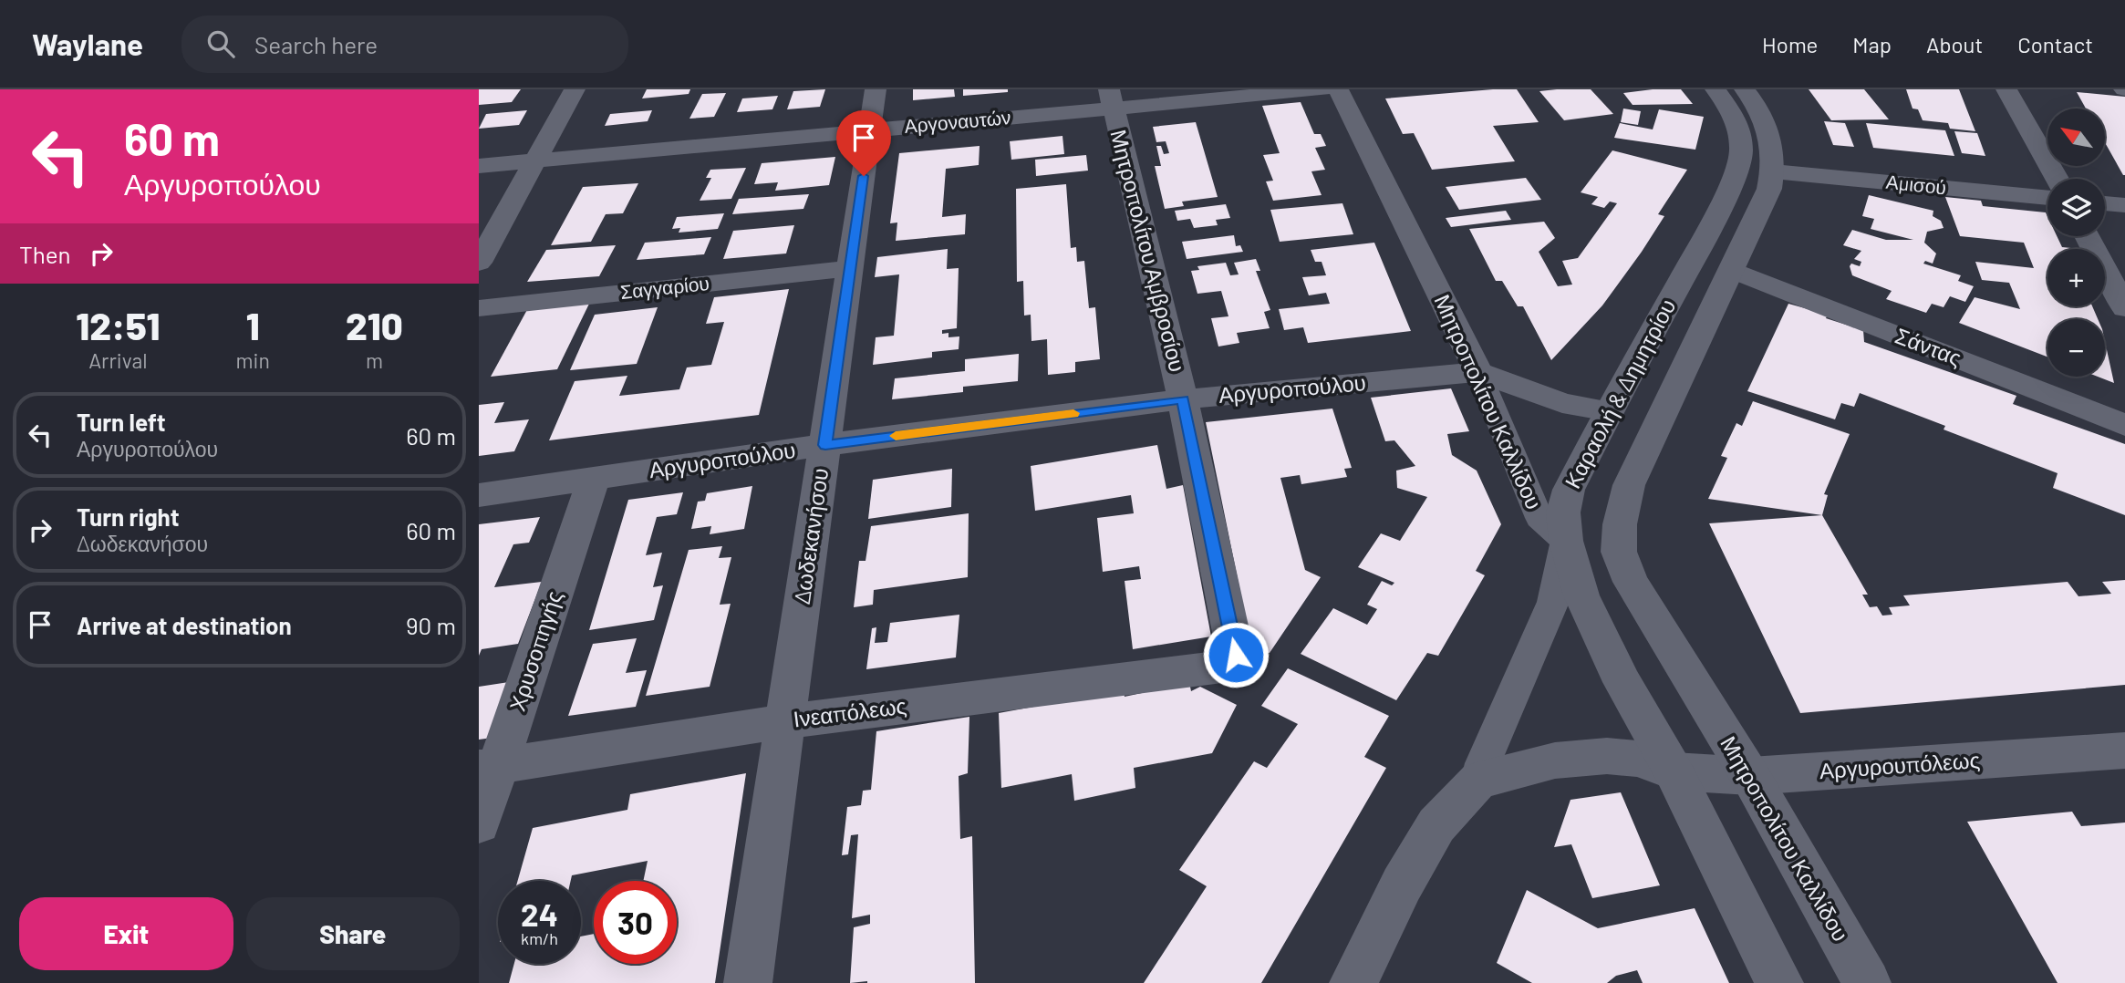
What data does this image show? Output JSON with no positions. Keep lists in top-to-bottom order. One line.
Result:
{"streets":{"street":["Αργοναυτών","Αμισού","Μητροπολίτου Αμβροσίου","Σαγγαρίου","Σάντας","Αργυροπούλου","Καραολή & Δημητρίου","Μητροπολίτου Καλλίδου","Δωδεκανήσου","Χρυσοπηγής","Ινεαπόλεως","Αργυρουπόλεως"]},"crossings":[["Αργοναυτών","Μητροπολίτου Αμβροσίου"],["Αργοναυτών","Δωδεκανήσου"],["Αμισού","Καραολή & Δημητρίου"],["Μητροπολίτου Αμβροσίου","Αργυροπούλου"],["Μητροπολίτου Αμβροσίου","Ινεαπόλεως"],["Σαγγαρίου","Δωδεκανήσου"],["Σάντας","Καραολή & Δημητρίου"],["Αργυροπούλου","Καραολή & Δημητρίου"],["Αργυροπούλου","Μητροπολίτου Καλλίδου"],["Αργυροπούλου","Δωδεκανήσου"],["Αργυροπούλου","Χρυσοπηγής"],["Καραολή & Δημητρίου","Μητροπολίτου Καλλίδου"],["Μητροπολίτου Καλλίδου","Αργυρουπόλεως"],["Δωδεκανήσου","Ινεαπόλεως"],["Χρυσοπηγής","Ινεαπόλεως"]],"north":"top left","page":{"header":"Waylane","search":"Search here","nav":["Home","Map","About","Contact"],"turn":["60 m","Αργυροπούλου"],"map_buttons":["+","−"],"then":"Then","eta":["12:51","Arrival","1","min","210","m"],"list":[{"name":"Turn left","note":"Αργυροπούλου","value":"60 m"},{"name":"Turn right","note":"Δωδεκανήσου","value":"60 m"},{"name":"Arrive at destination","value":"90 m"}],"speed":"24 km/h","limit":"30","buttons":["Exit","Share"]}}
